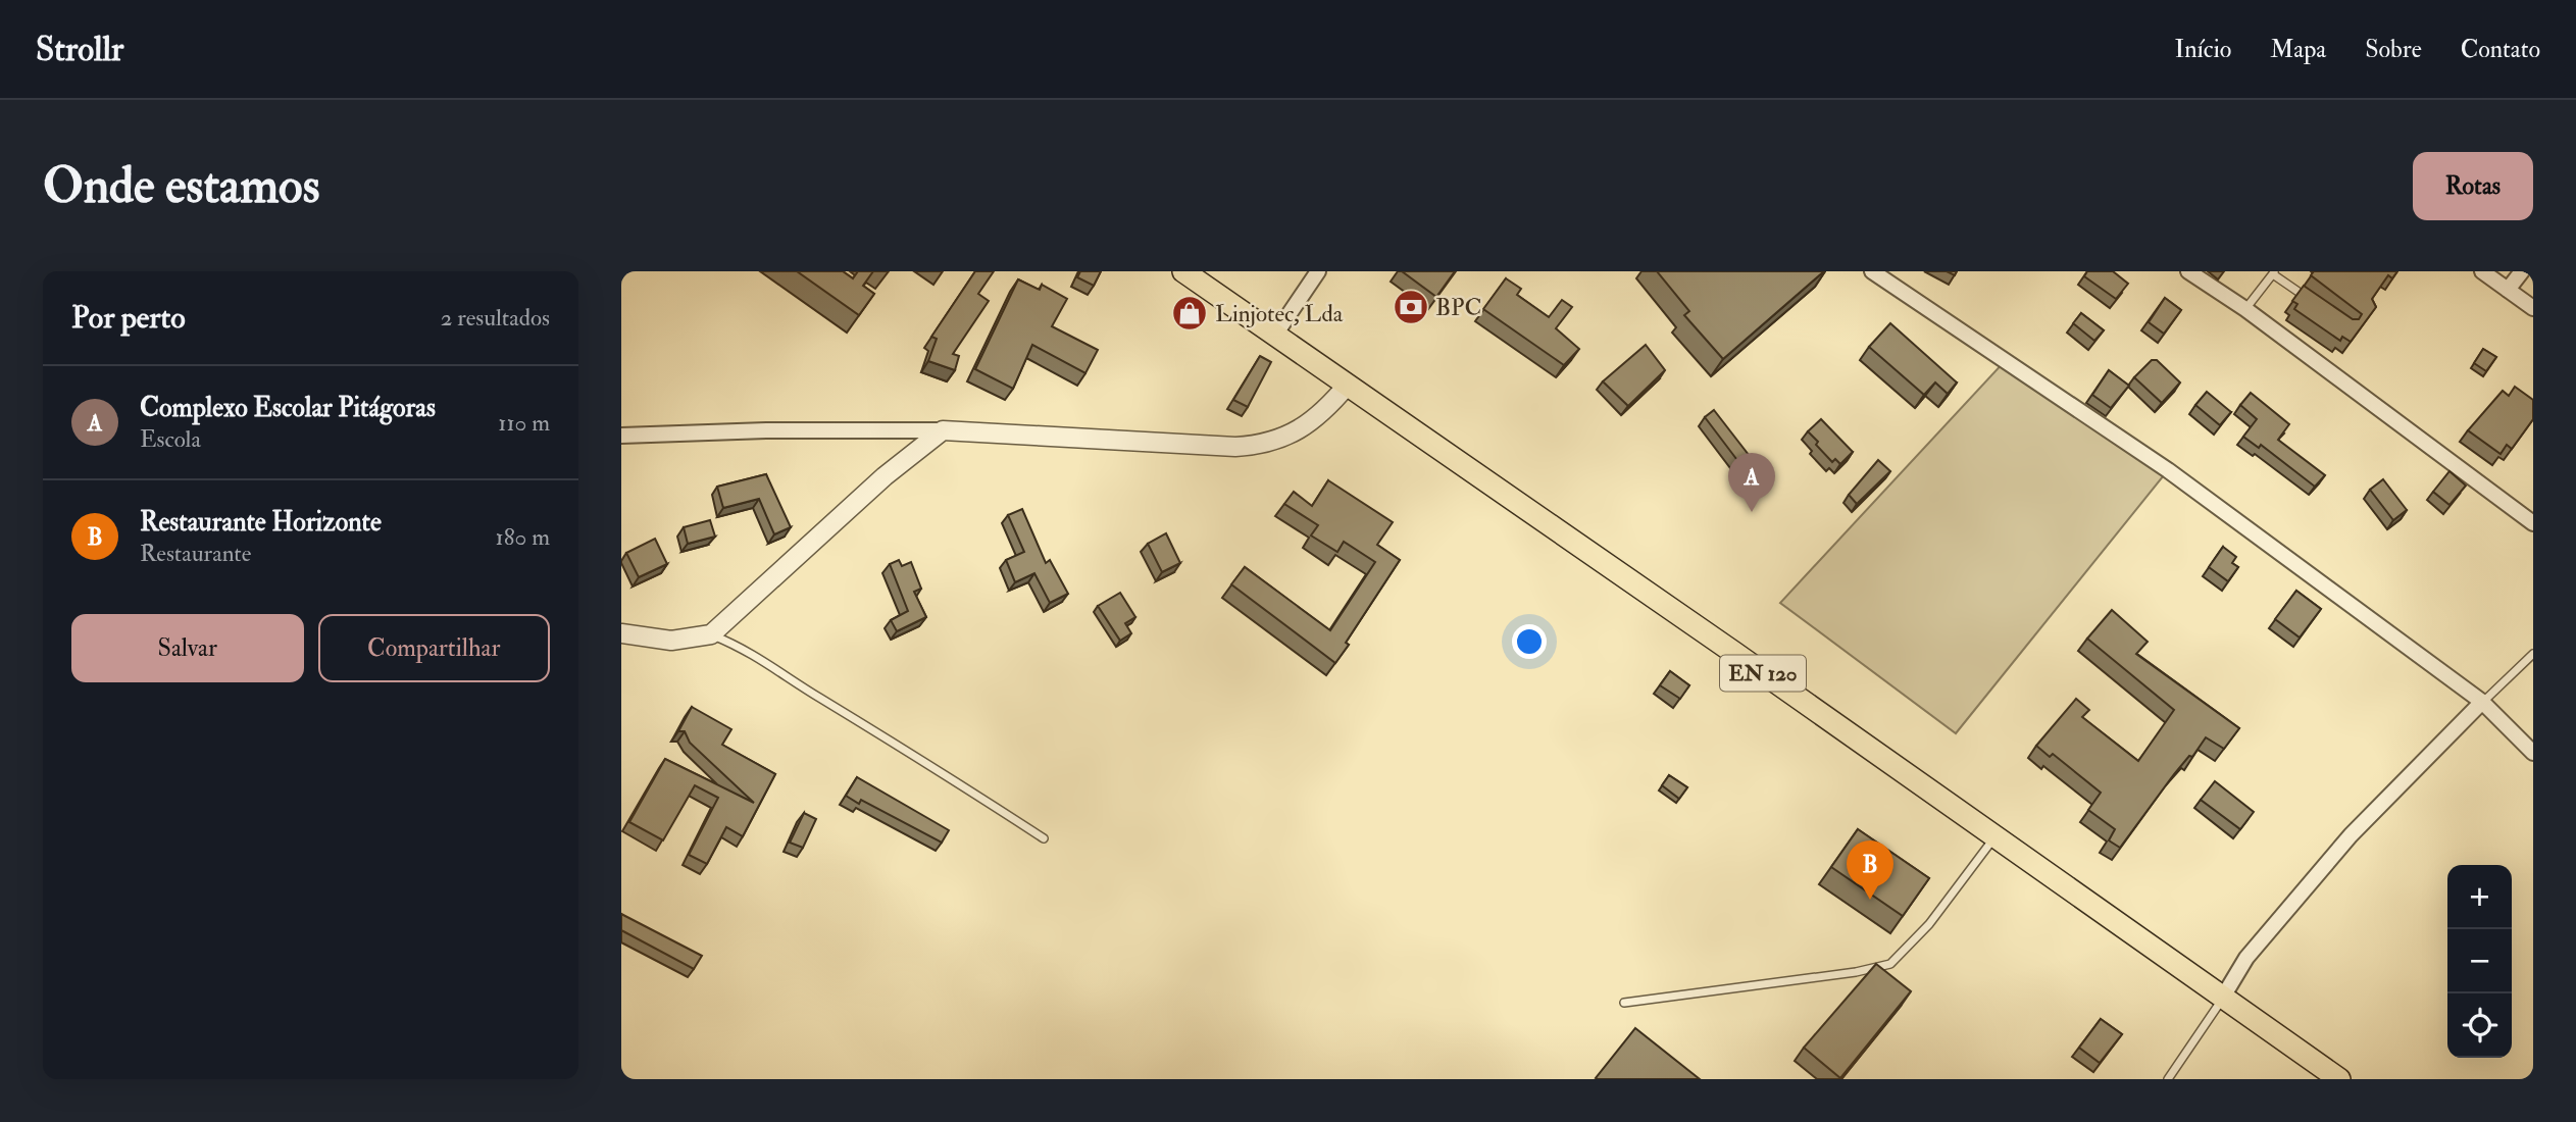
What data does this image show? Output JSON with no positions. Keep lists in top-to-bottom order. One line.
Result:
{"streets":{"main road":["EN 120"]},"places":{"bank":["BPC"],"shop":["Linjotec, Lda"]},"page":{"header":"Strollr","nav":["Início","Mapa","Sobre","Contato"],"buttons":["Rotas",["Salvar","Compartilhar"]],"title":"Onde estamos","heading":["Por perto","2 resultados"],"list":[{"mark":"A","name":"Complexo Escolar Pitágoras","note":"Escola","value":"110 m"},{"mark":"B","name":"Restaurante Horizonte","note":"Restaurante","value":"180 m"}],"pins":["A","B"],"map_buttons":["+","−"]}}
